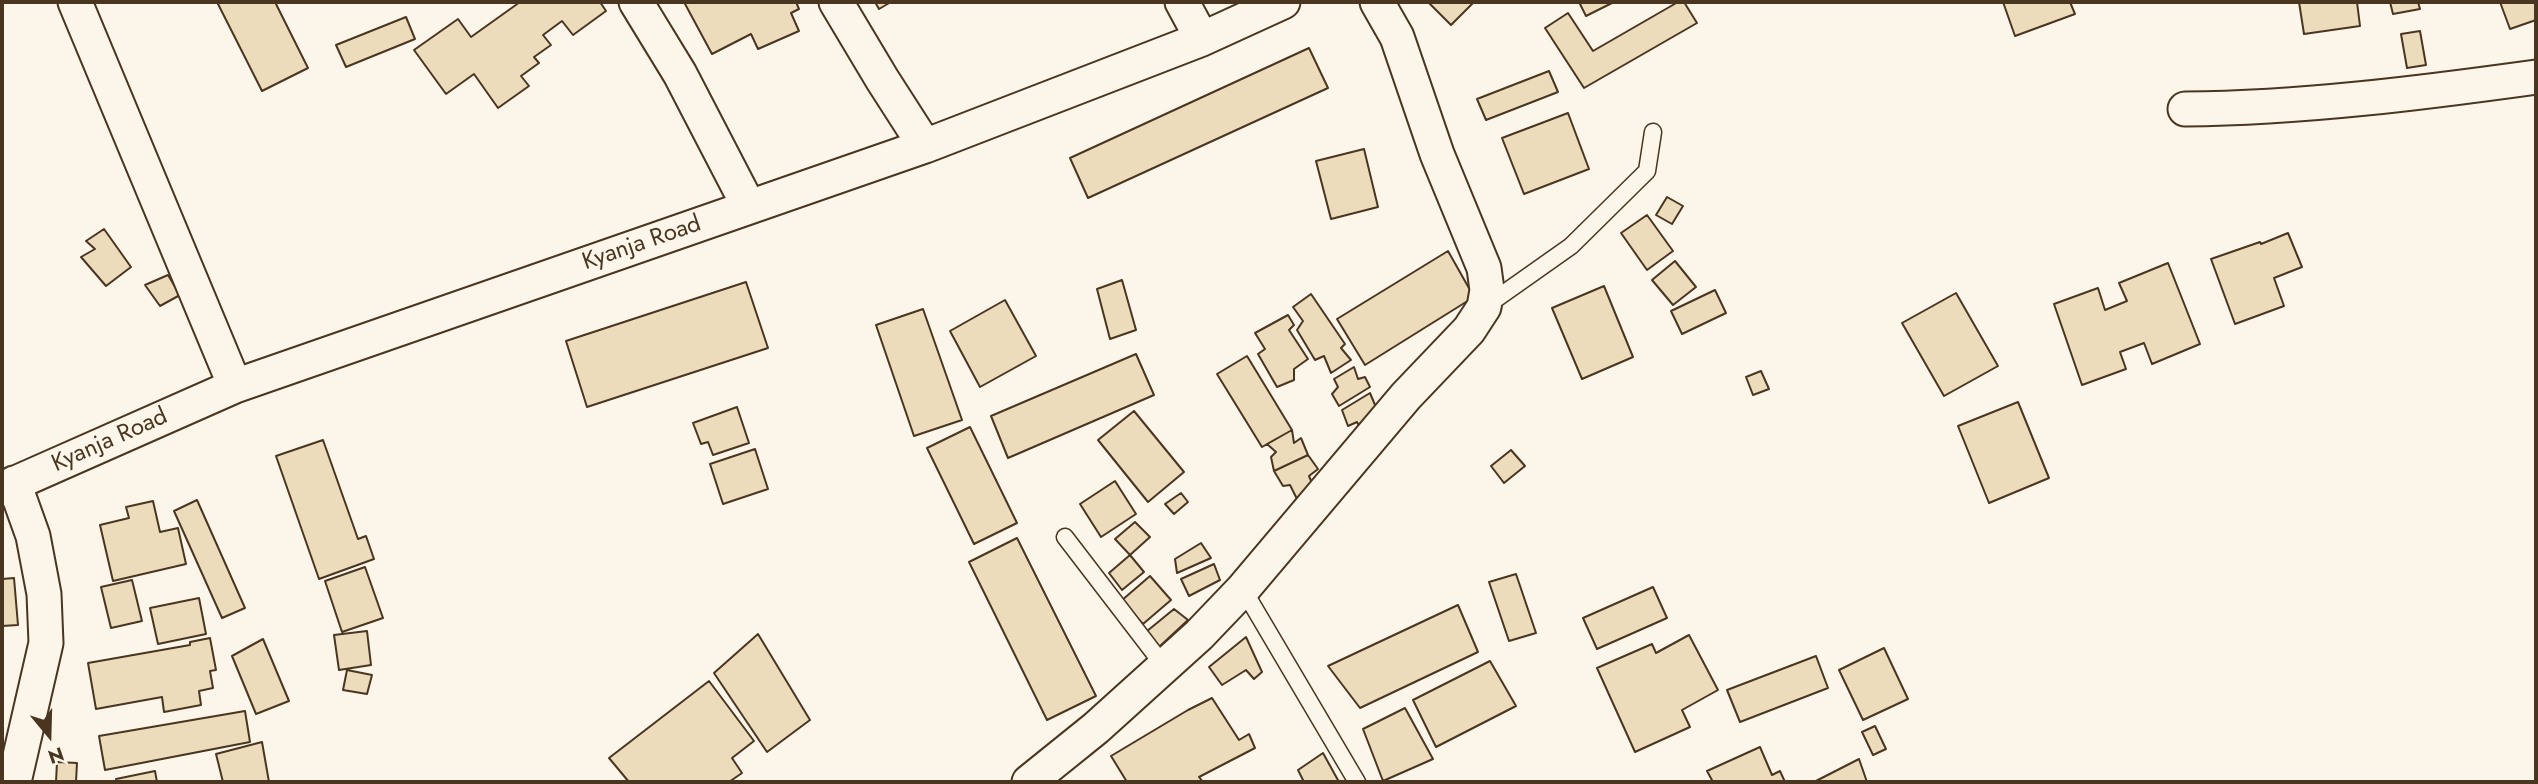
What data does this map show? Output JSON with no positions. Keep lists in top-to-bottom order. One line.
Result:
{"streets":{"street":["Kyanja Road"]},"north":"bottom"}
